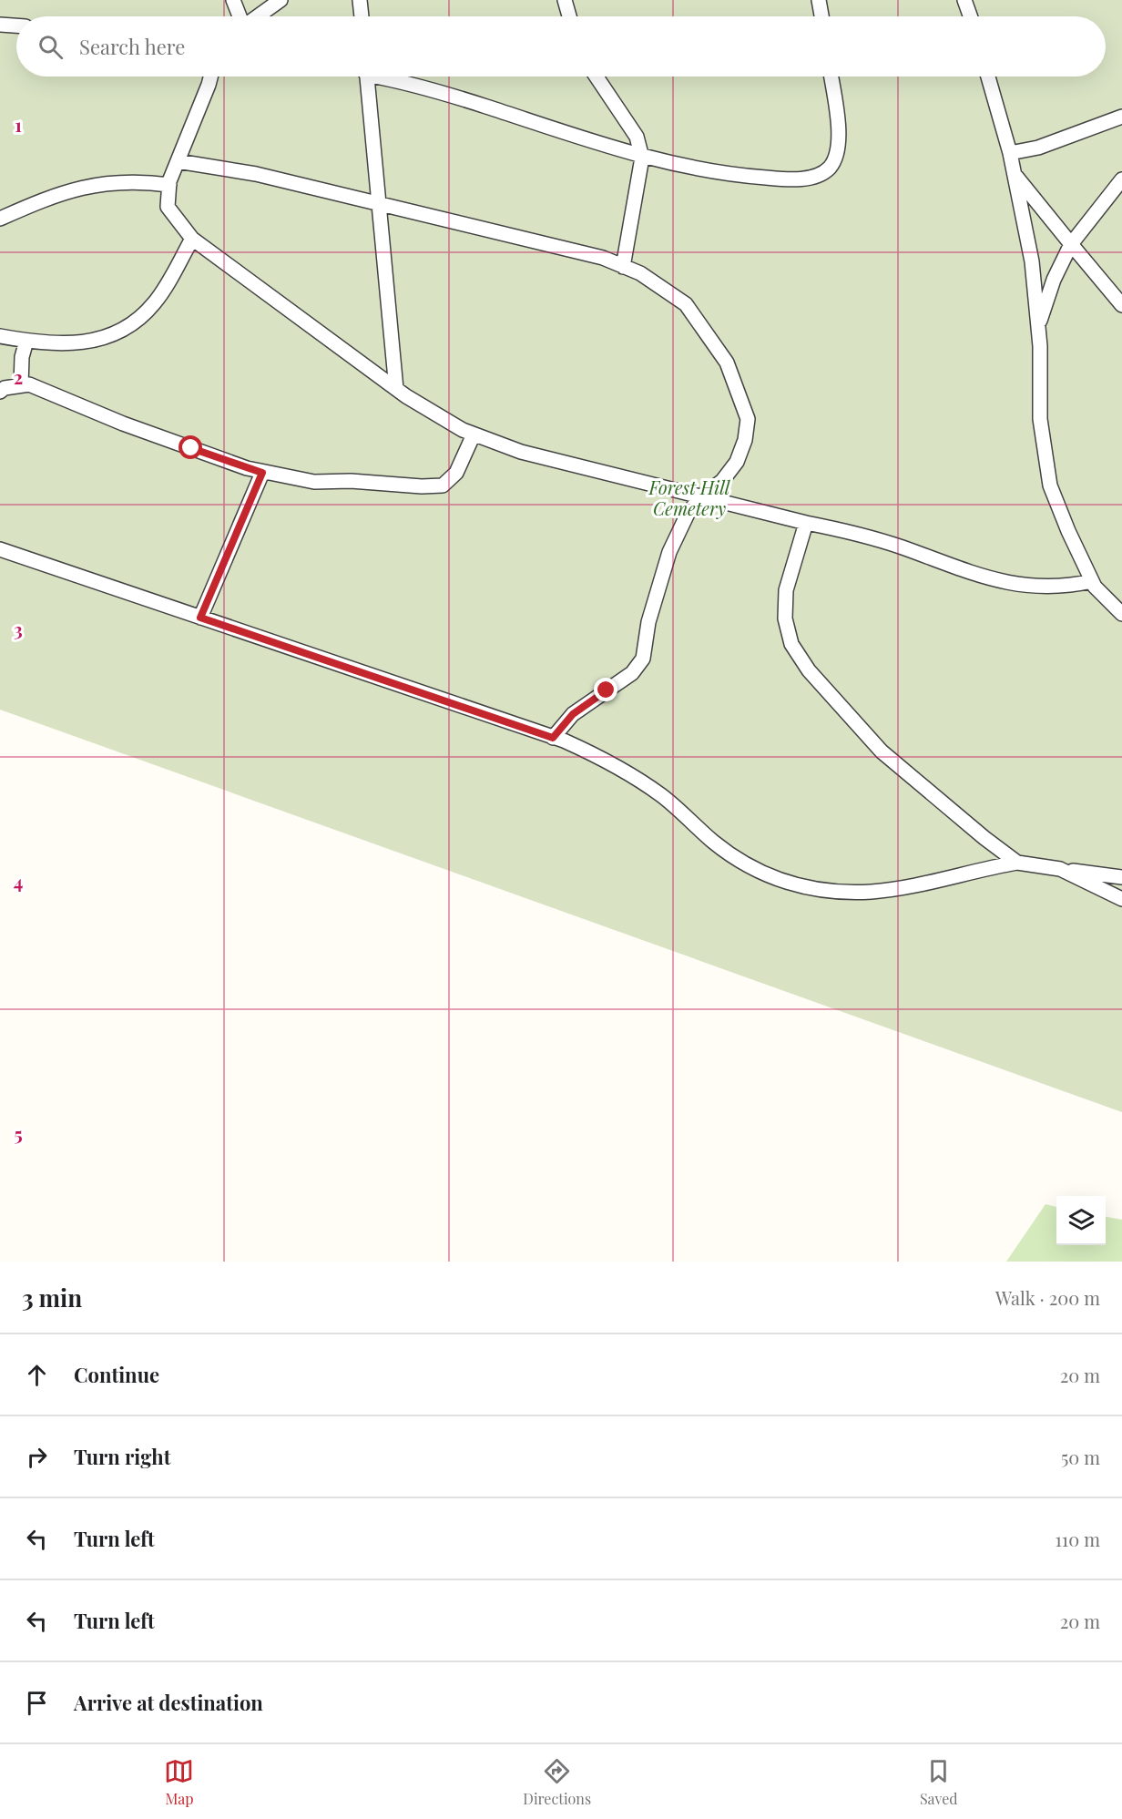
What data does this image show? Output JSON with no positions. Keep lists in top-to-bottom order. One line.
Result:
{"parks":["Forest Hill Cemetery"],"page":{"search":"Search here","heading":["3 min","Walk · 200 m"],"list":[["Continue","20 m"],["Turn right","50 m"],["Turn left","110 m"],["Turn left","20 m"],"Arrive at destination"],"nav":["Map","Directions","Saved"]},"grid":{"rows":["1","2","3","4","5"]}}
